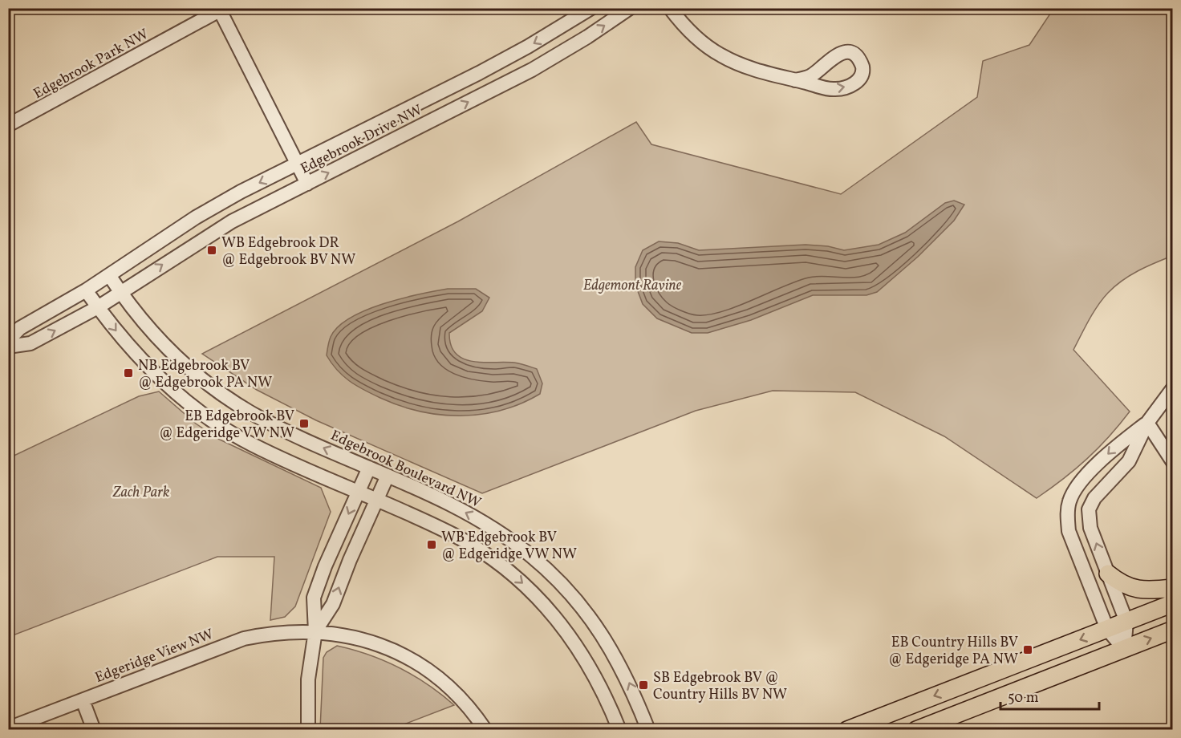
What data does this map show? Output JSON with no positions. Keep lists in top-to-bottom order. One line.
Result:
{"streets":{"street":["Edgebrook Park NW","Edgebrook Drive NW","Edgebrook Boulevard NW","Edgeridge View NW"]},"crossings":[["Edgebrook Park NW","Edgebrook Drive NW"],["Edgebrook Drive NW","Edgebrook Boulevard NW"]],"parks":["Edgemont Ravine","Zach Park"],"places":{"transit":["WB Edgebrook DR @ Edgebrook BV NW","NB Edgebrook BV @ Edgebrook PA NW","EB Edgebrook BV @ Edgeridge VW NW","WB Edgebrook BV @ Edgeridge VW NW","EB Country Hills BV @ Edgeridge PA NW","SB Edgebrook BV @ Country Hills BV NW"]},"scale_bar":"50 m"}
